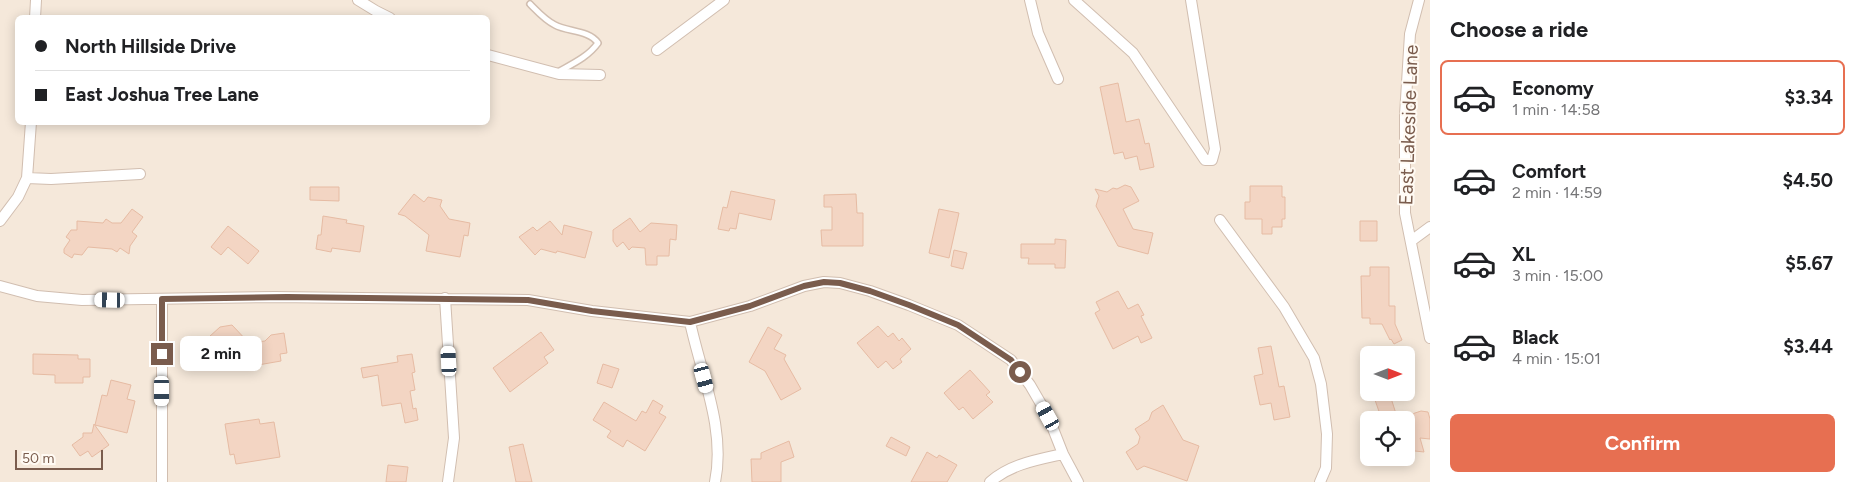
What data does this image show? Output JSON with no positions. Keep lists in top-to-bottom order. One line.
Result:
{"streets":{"street":["East Lakeside Lane"]},"scale_bar":"50 m","north":"right","page":{"heading":"Choose a ride","banner":["North Hillside Drive","East Joshua Tree Lane"],"list":[{"name":"Economy","note":"1 min · 14:58","value":"$3.34"},{"name":"Comfort","note":"2 min · 14:59","value":"$4.50"},{"name":"XL","note":"3 min · 15:00","value":"$5.67"},{"name":"Black","note":"4 min · 15:01","value":"$3.44"}],"bubble":"2 min","buttons":"Confirm","scale":"50 m"}}
